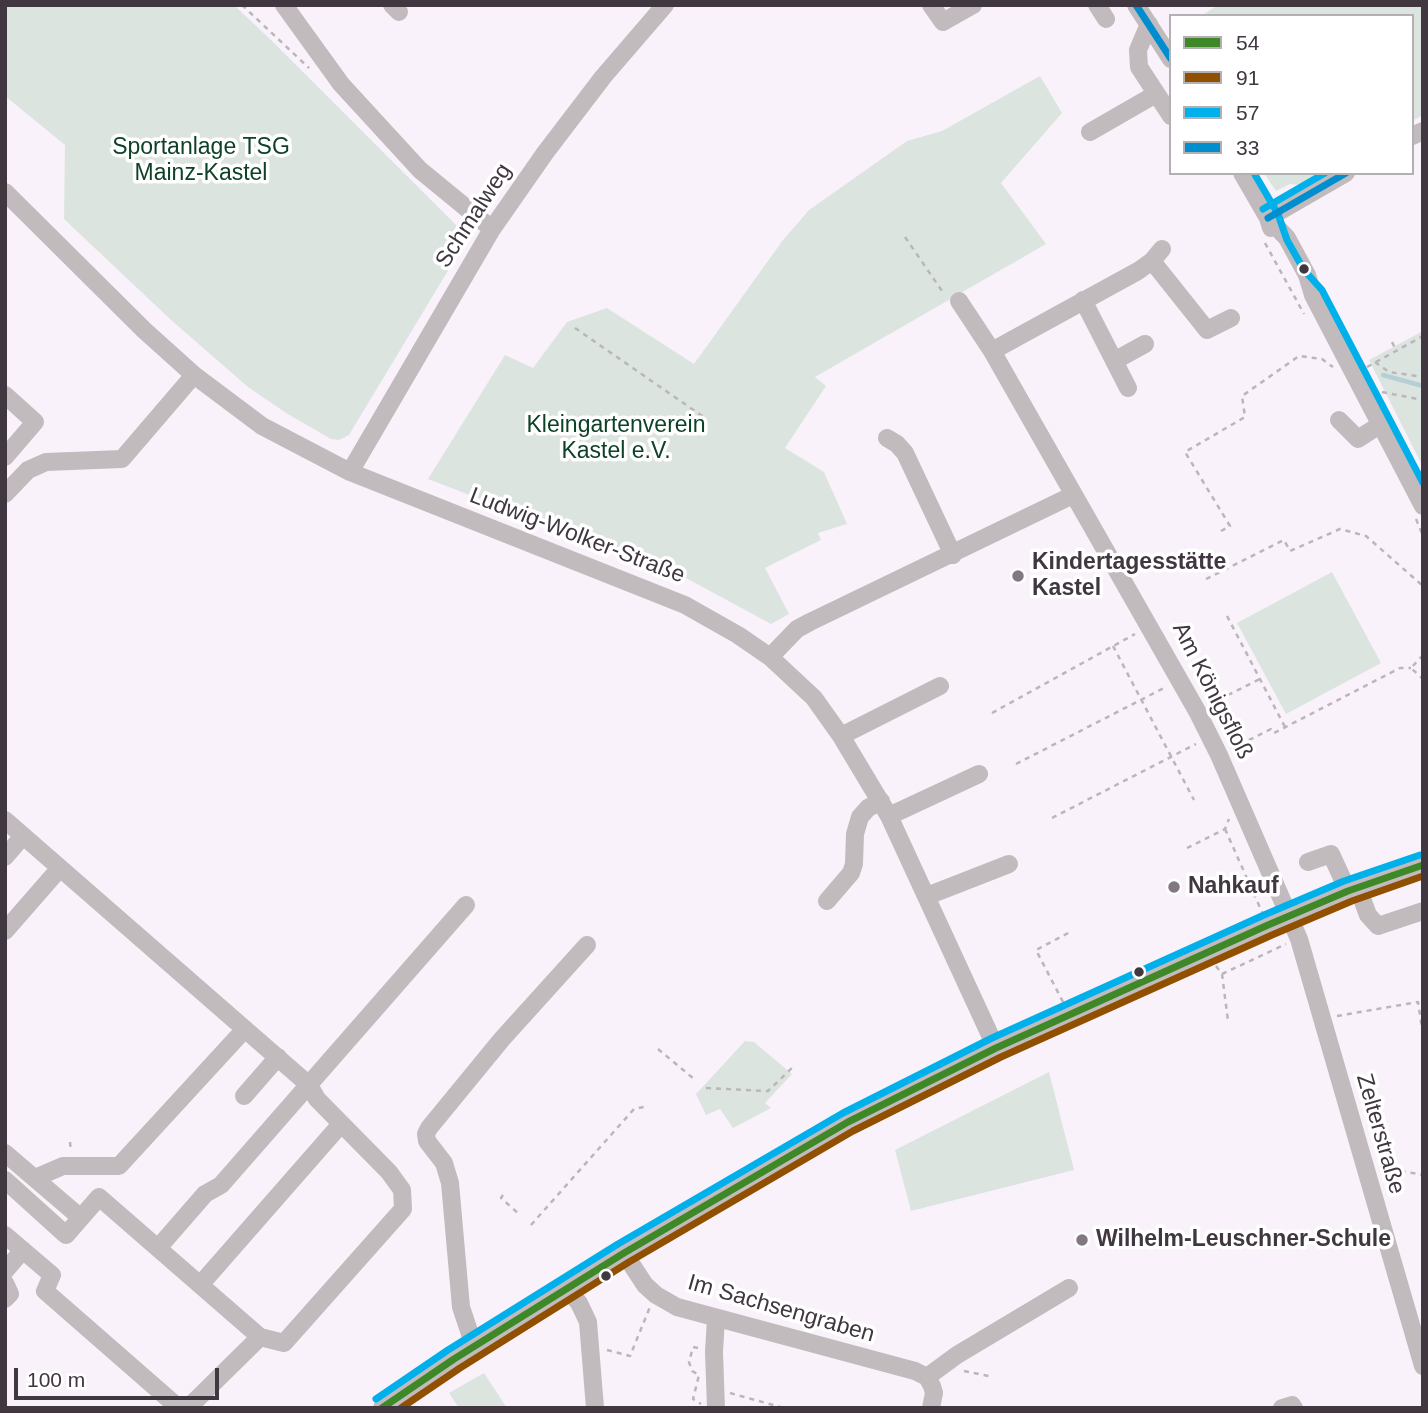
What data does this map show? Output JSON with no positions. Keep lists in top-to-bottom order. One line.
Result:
{"streets":{"street":["Schmalweg","Ludwig-Wolker-Straße","Am Königsfloß","Zelterstraße","Im Sachsengraben"]},"crossings":[["Schmalweg","Ludwig-Wolker-Straße"],["Am Königsfloß","Zelterstraße"]],"parks":["Sportanlage TSG Mainz-Kastel","Kleingartenverein Kastel e.V."],"places":["Kindertagesstätte Kastel","Nahkauf","Wilhelm-Leuschner-Schule"],"lines":["transit line 33","transit line 57","transit line 54","transit line 91"],"legend":["54","91","57","33"],"scale_bar":"100 m"}
